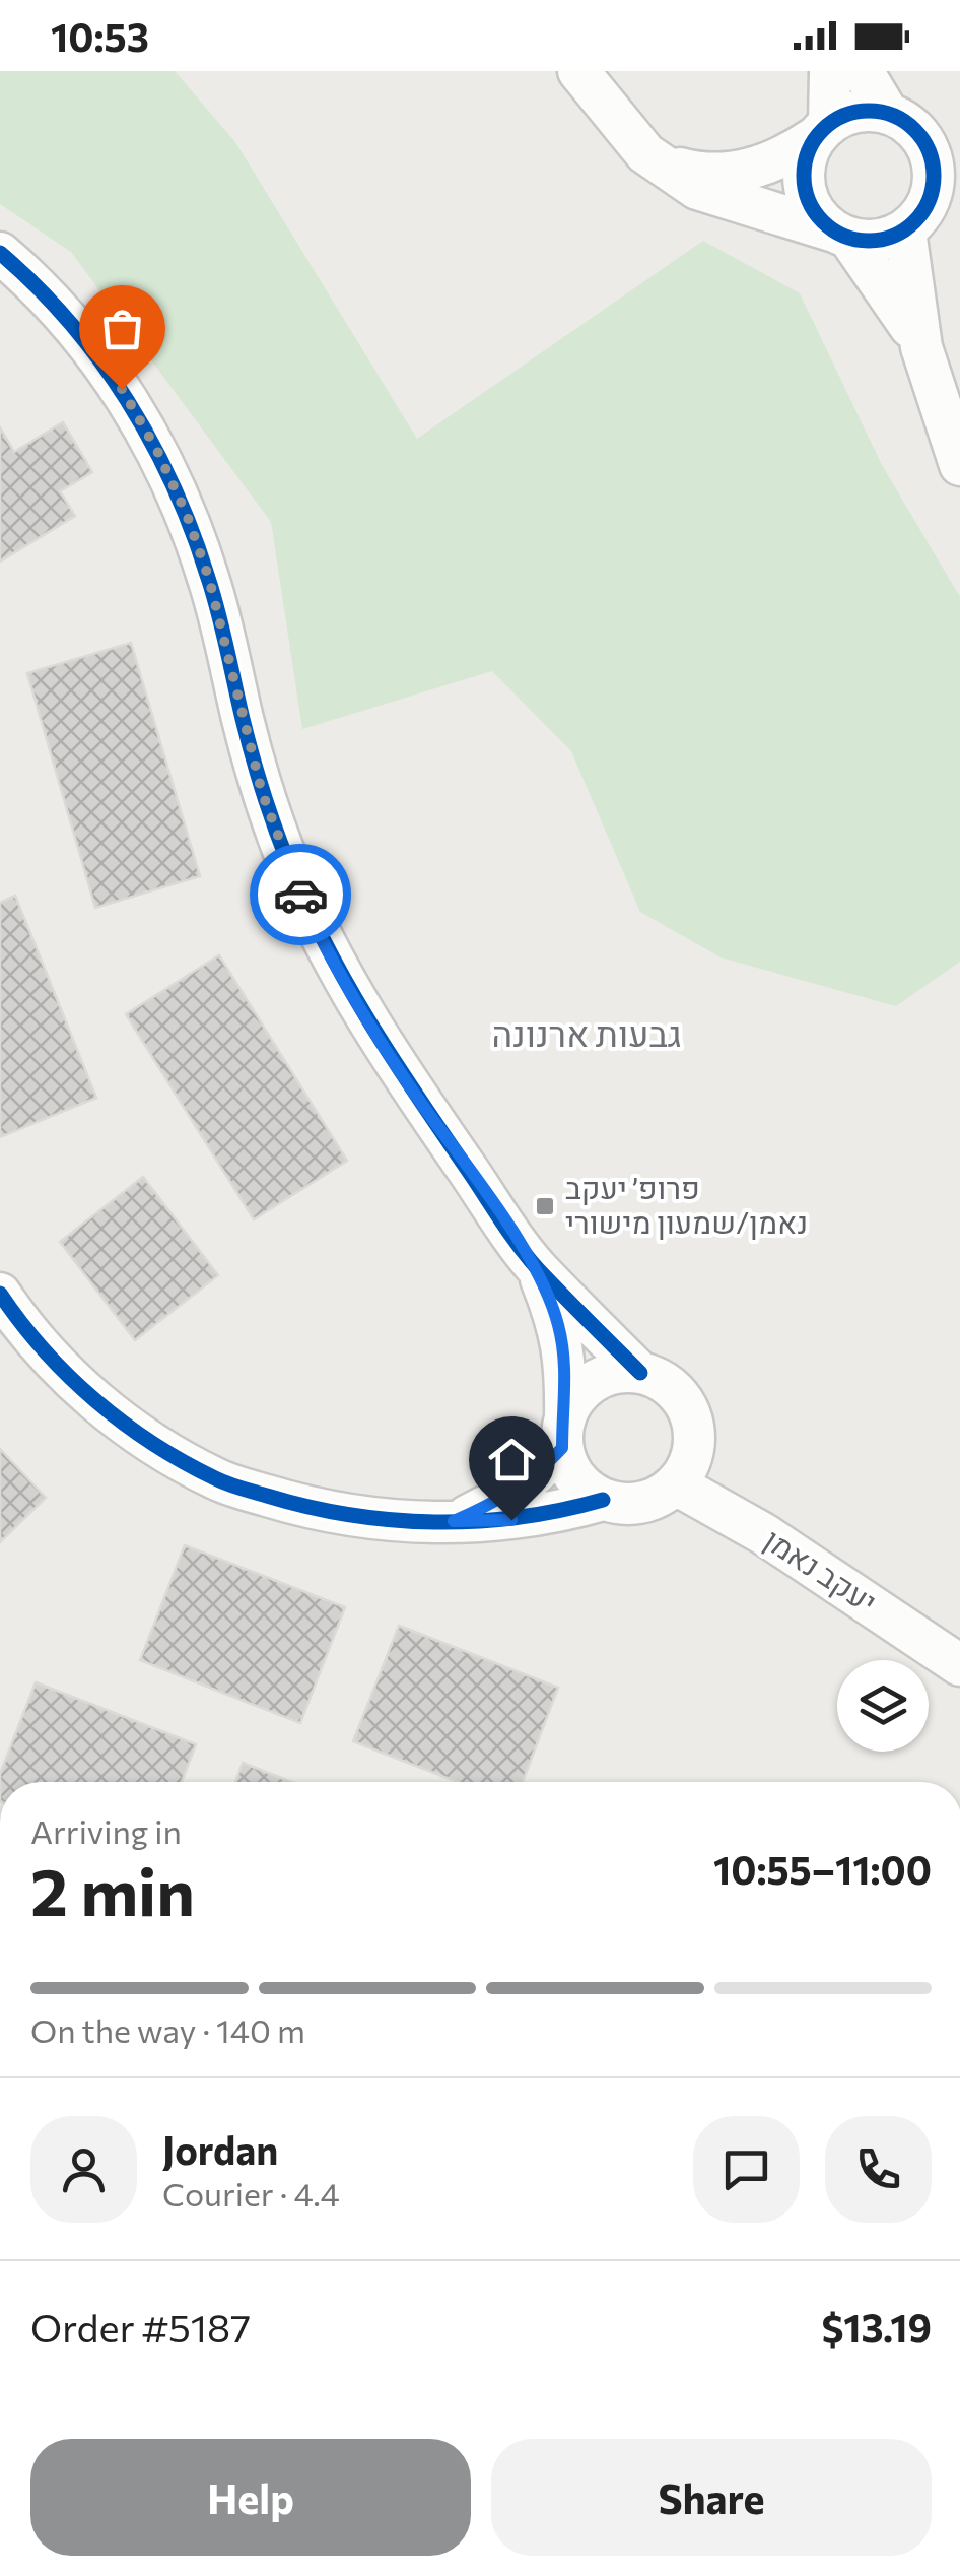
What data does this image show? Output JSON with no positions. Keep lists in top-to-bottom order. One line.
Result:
{"streets":{"street":["יעקב נאמן"]},"districts":["גבעות ארנונה"],"places":{"transit":["פרופ׳ יעקב נאמן/שמעון מישורי"]},"page":{"status":"10:53","heading":["2 min","Arriving in","10:55–11:00"],"panel":["Jordan","Courier · 4.4","Order #5187","$13.19"],"bar":"On the way · 140 m","buttons":["Help","Share"]}}
